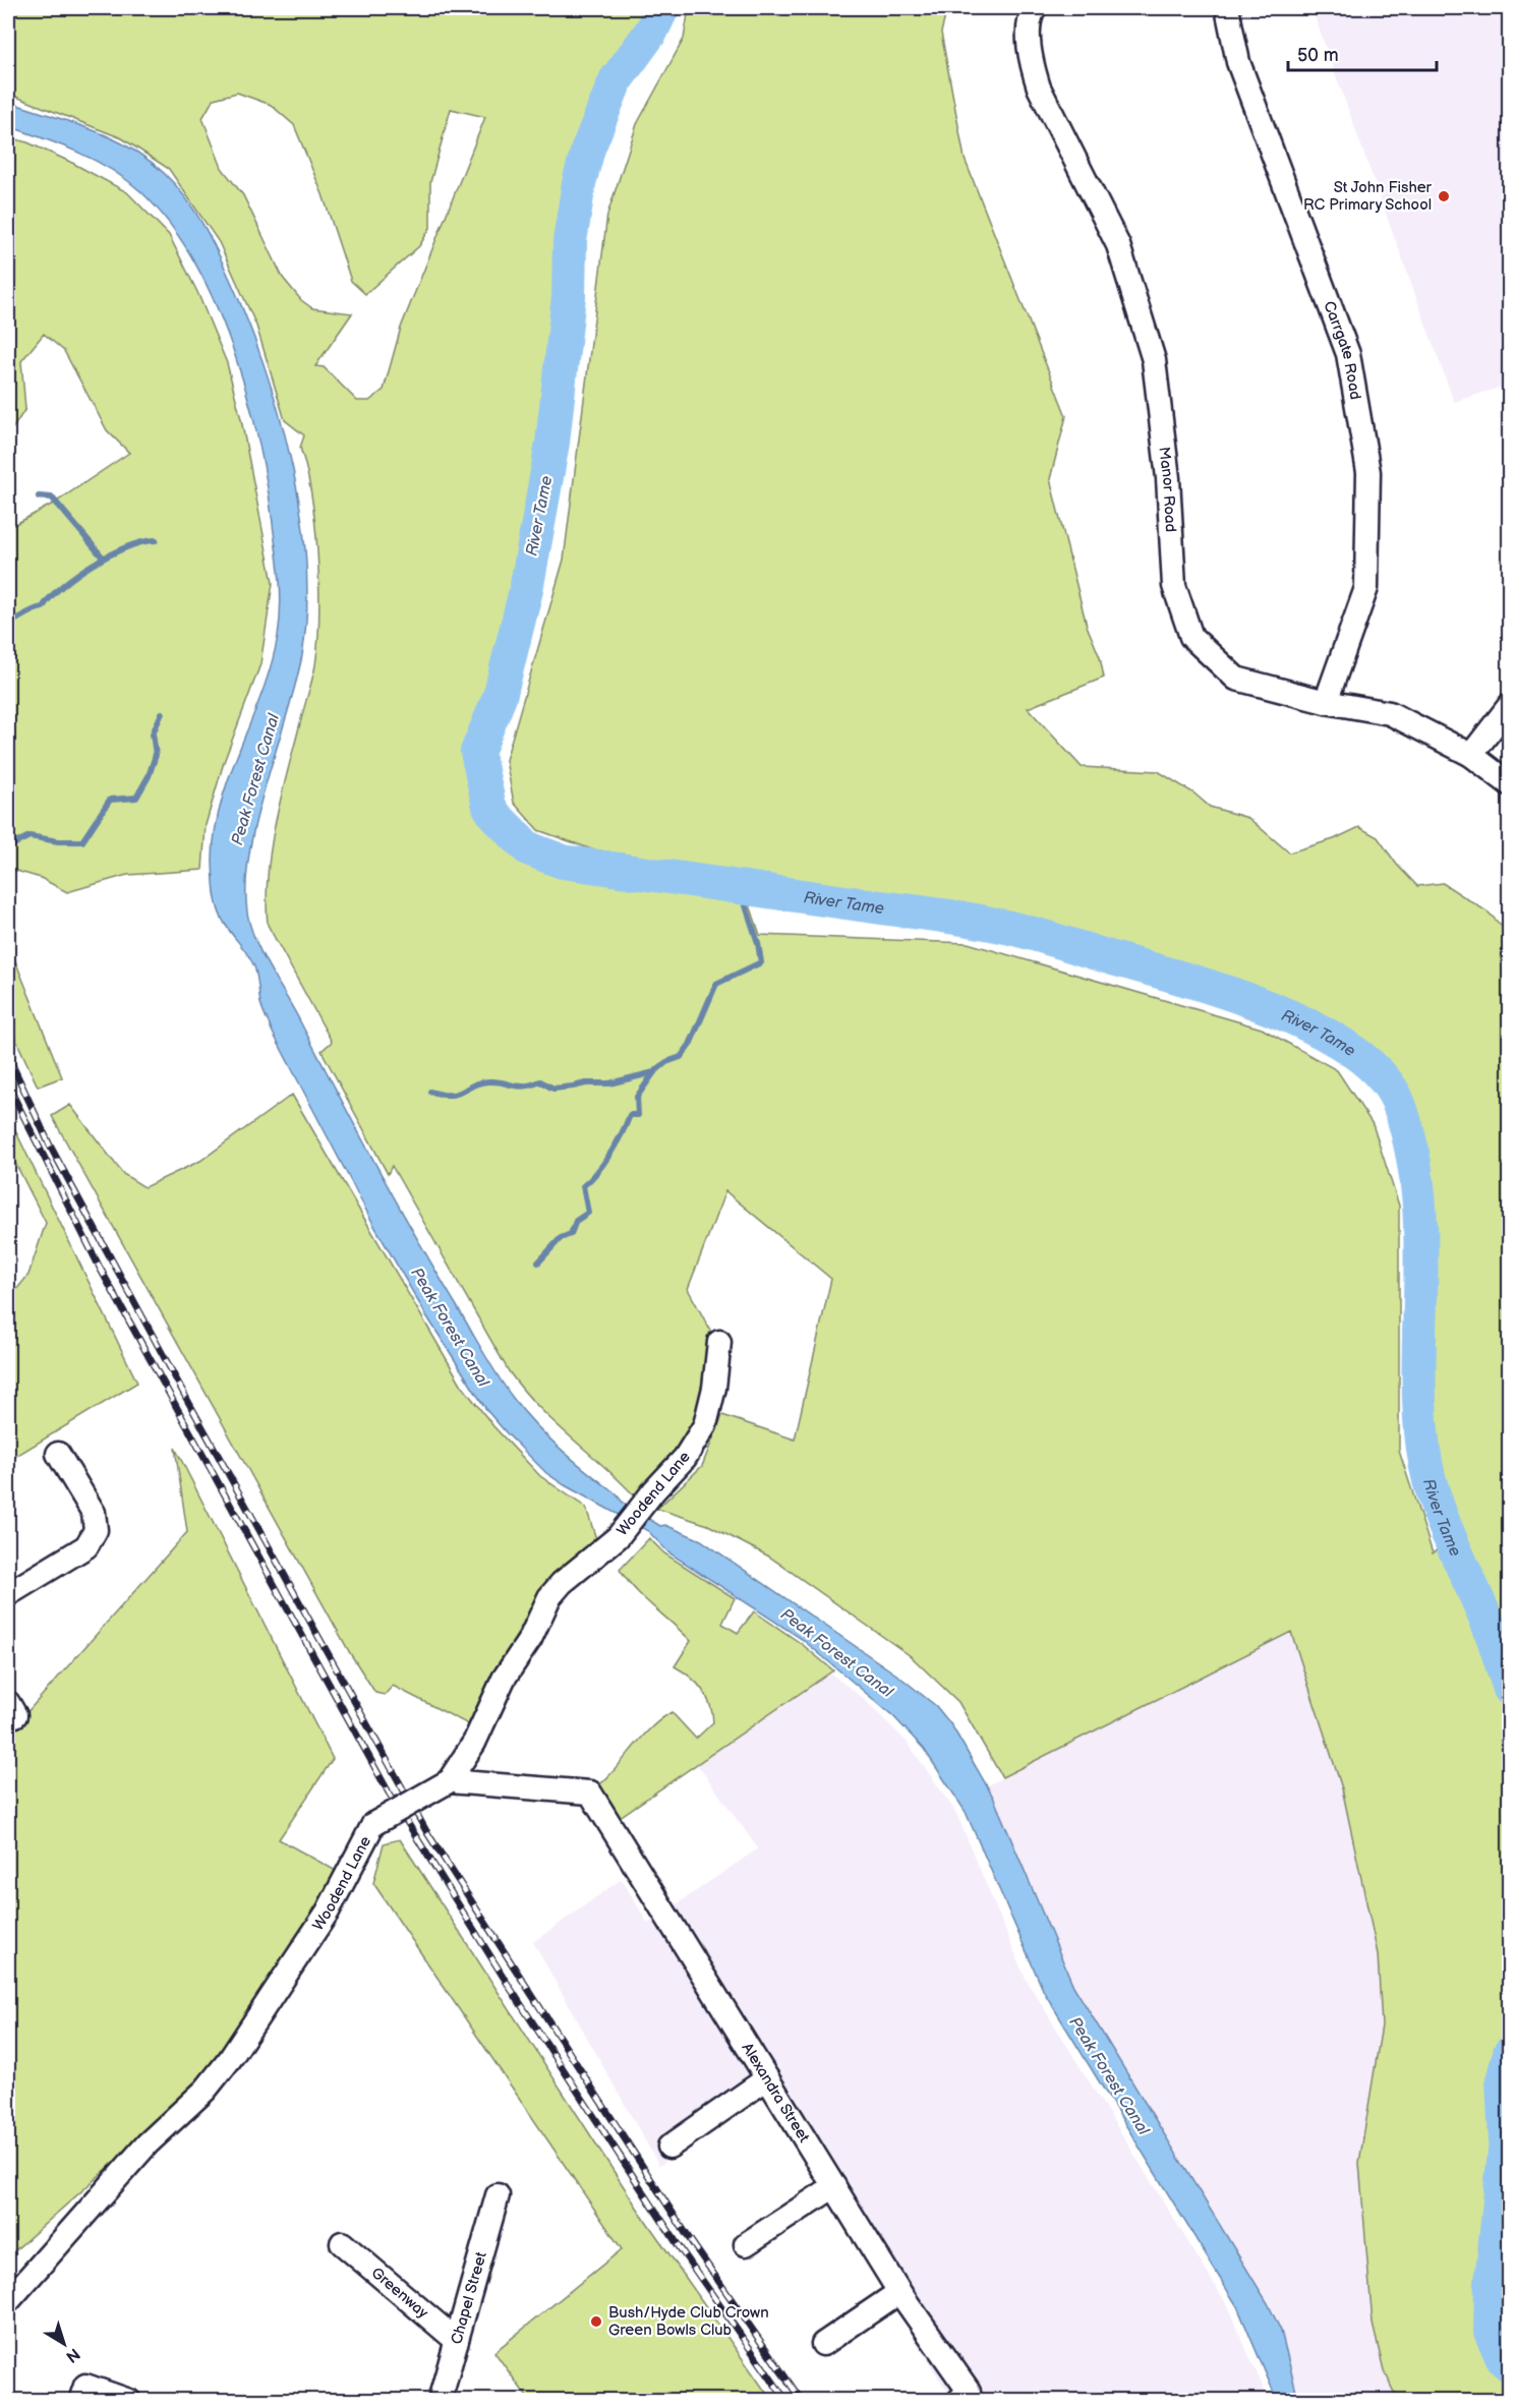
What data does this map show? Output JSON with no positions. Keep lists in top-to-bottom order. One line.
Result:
{"streets":{"street":["Carrgate Road","Manor Road","Woodend Lane","Alexandra Street","Greenway","Chapel Street"]},"crossings":[["Carrgate Road","Manor Road"],["Woodend Lane","Alexandra Street"],["Greenway","Chapel Street"]],"water":["River Tame","Peak Forest Canal"],"places":["St John Fisher RC Primary School","Bush/Hyde Club Crown Green Bowls Club"],"scale_bar":"50 m","north":"bottom right"}
